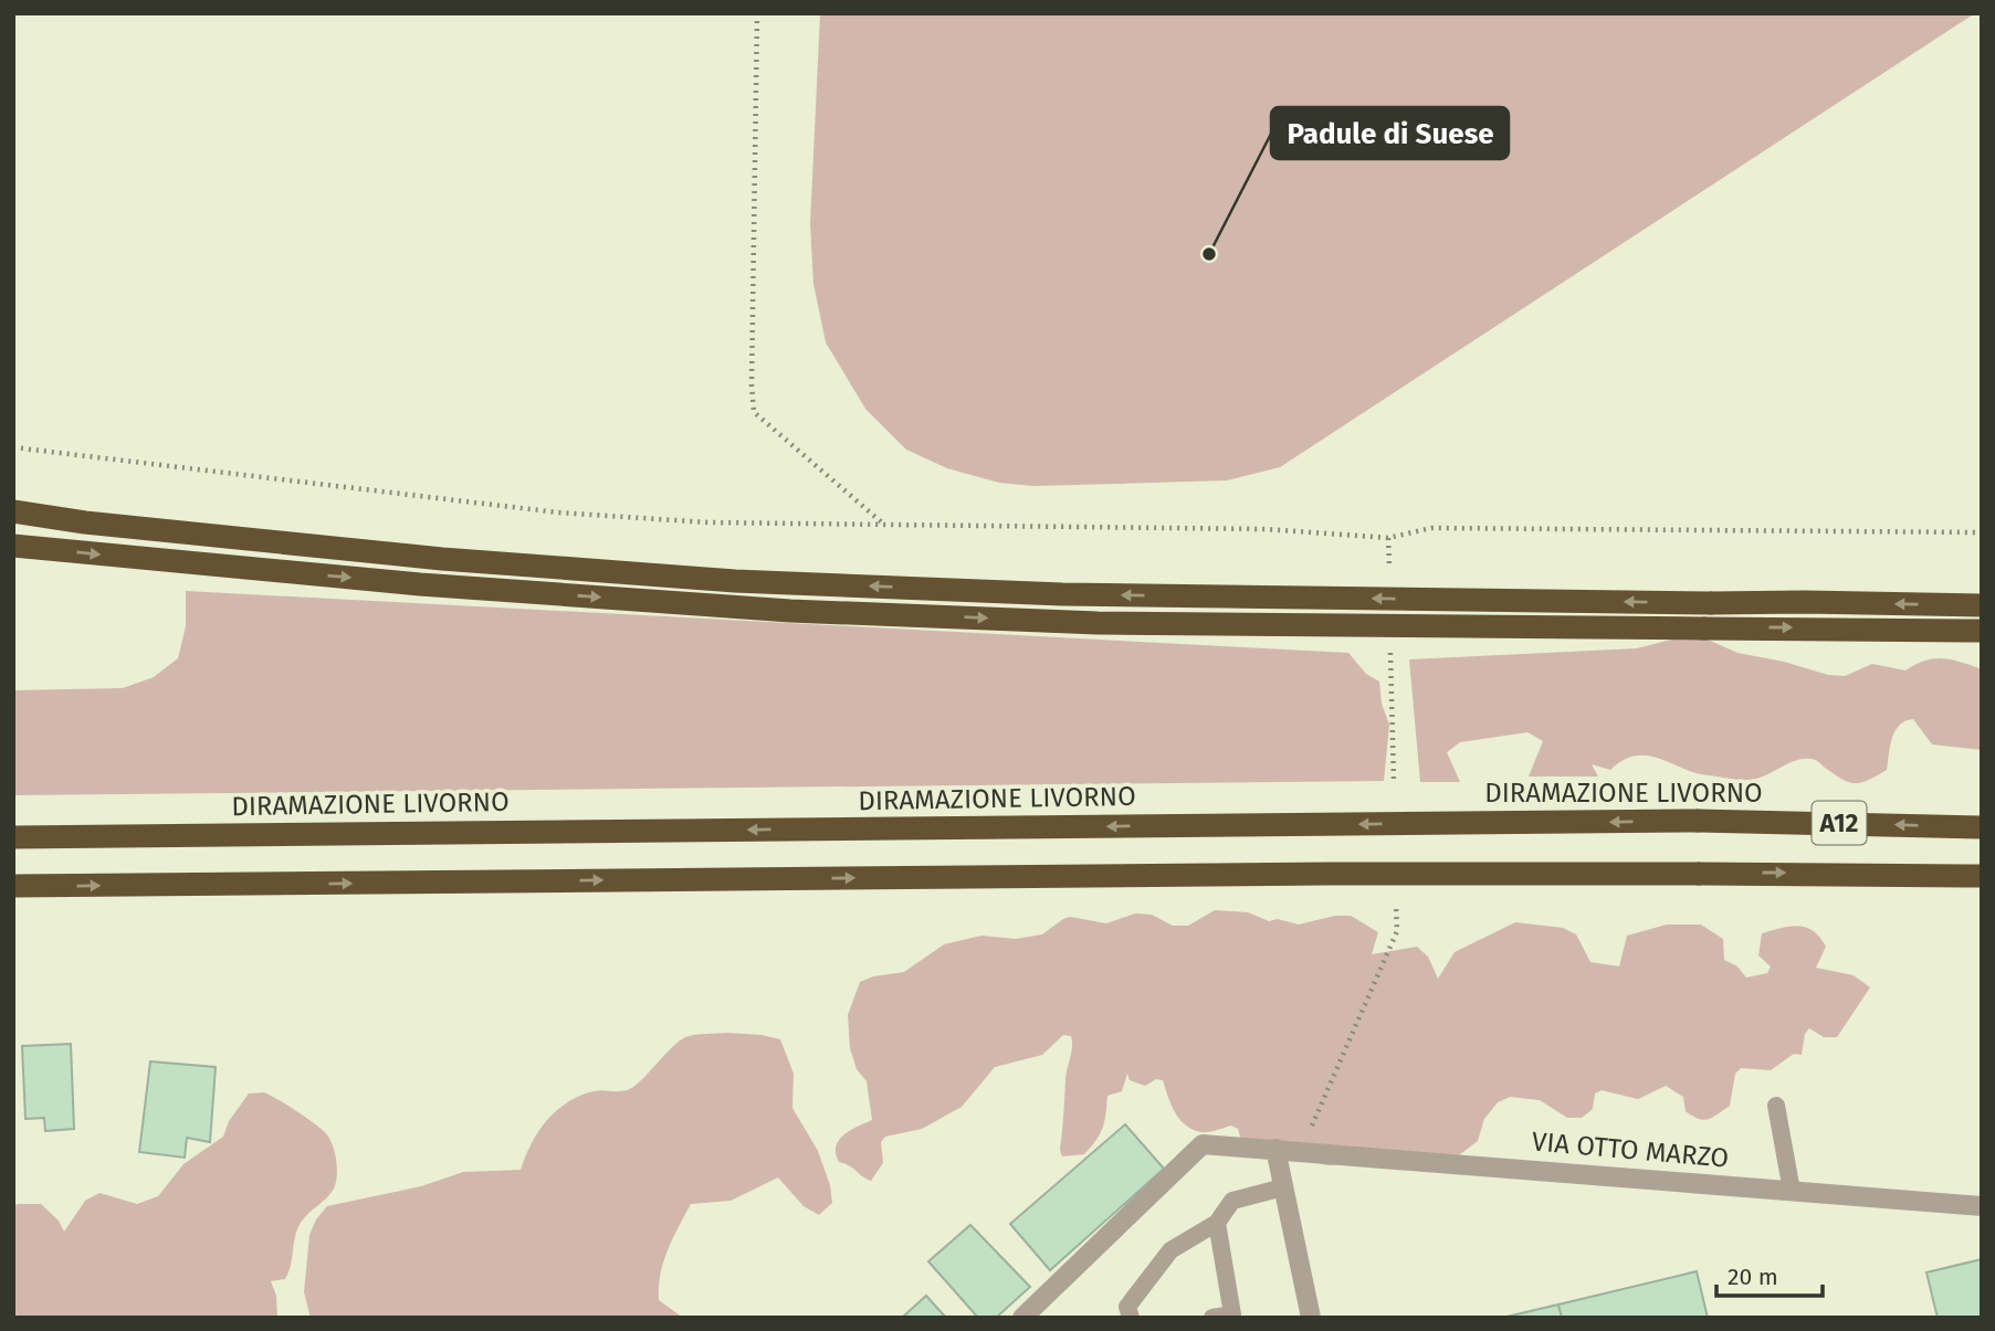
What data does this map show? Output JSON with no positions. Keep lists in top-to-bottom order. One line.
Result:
{"streets":{"highway":["DIRAMAZIONE LIVORNO","A12"],"street":["VIA OTTO MARZO"]},"places":["Padule di Suese"],"scale_bar":"20 m"}
